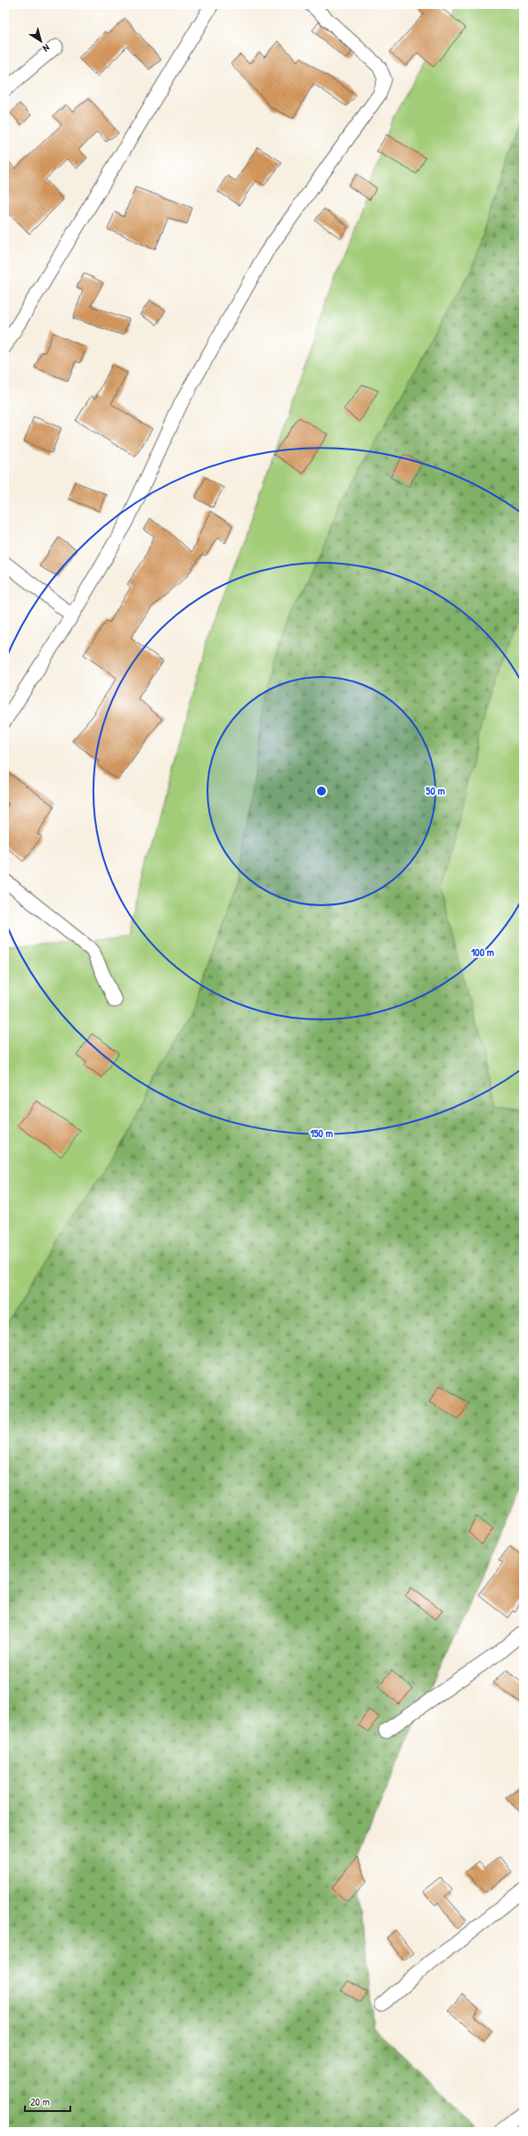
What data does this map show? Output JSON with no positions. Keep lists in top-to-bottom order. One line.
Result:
{"scale_bar":"20 m","north":"bottom right","rings":["50 m","100 m","150 m"]}
